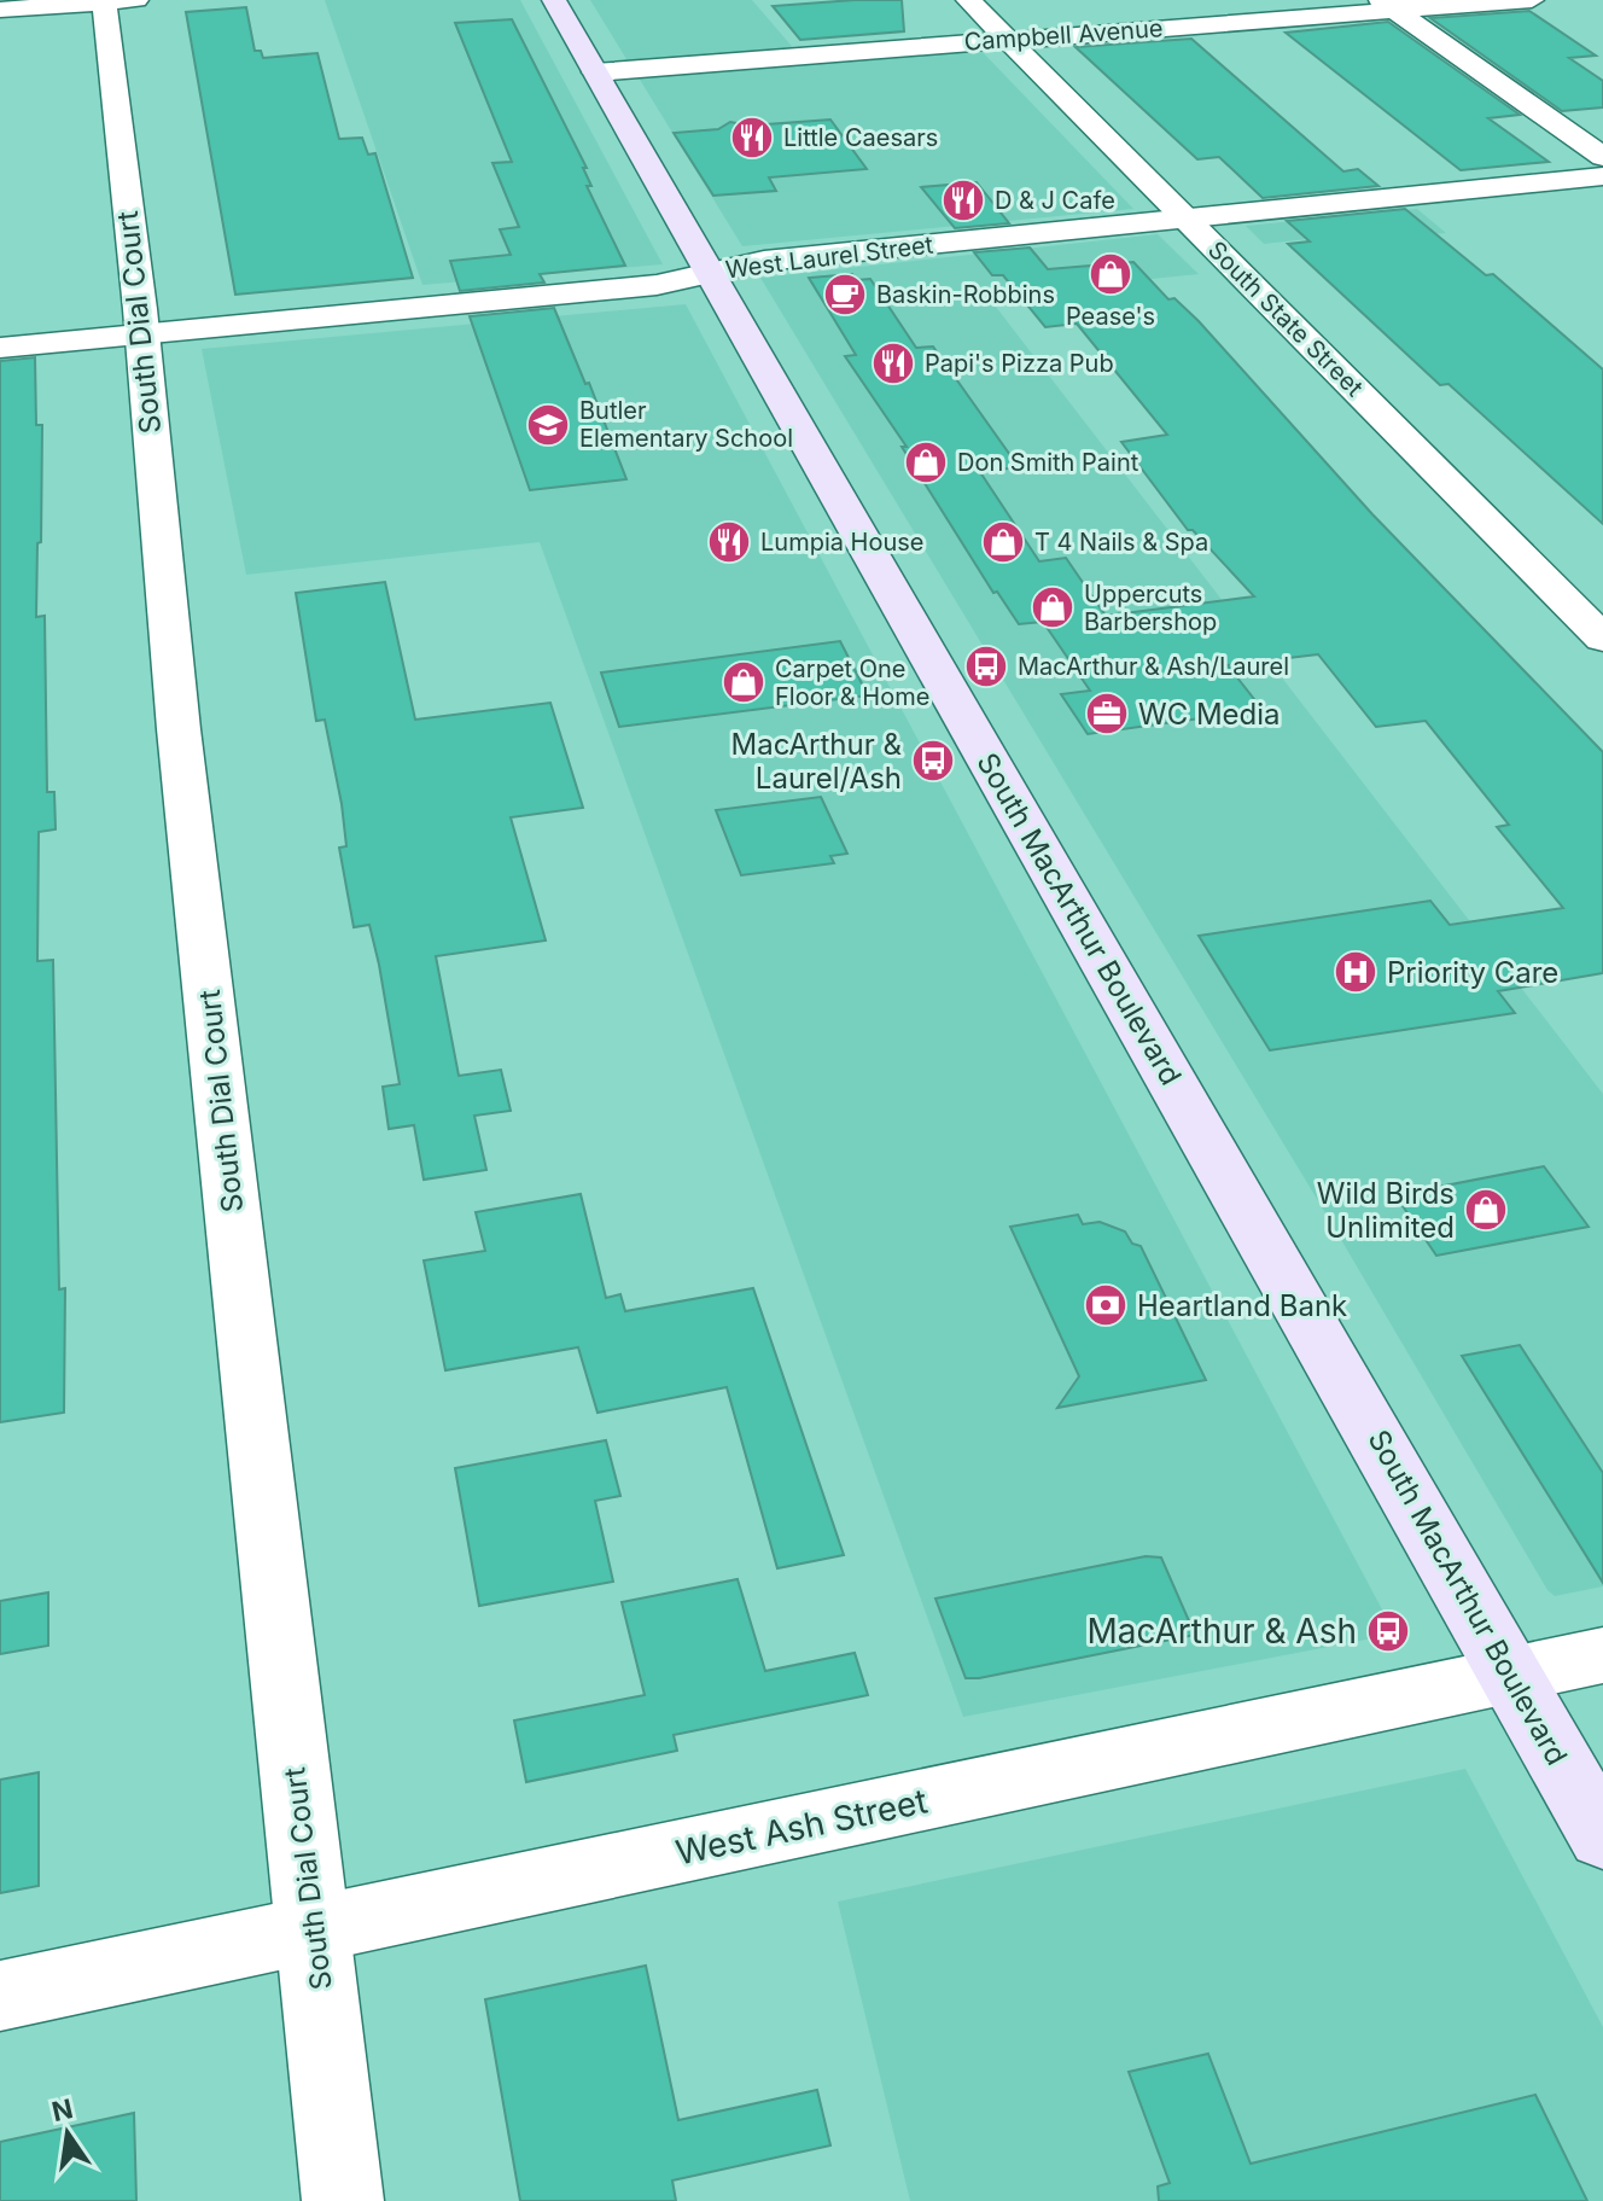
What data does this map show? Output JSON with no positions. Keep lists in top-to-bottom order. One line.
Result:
{"streets":{"main road":["South MacArthur Boulevard"],"street":["Campbell Avenue","West Laurel Street","South State Street","South Dial Court","West Ash Street"]},"crossings":[["Campbell Avenue","South State Street"],["Campbell Avenue","South MacArthur Boulevard"],["West Laurel Street","South State Street"],["West Laurel Street","South Dial Court"],["West Laurel Street","South MacArthur Boulevard"],["South Dial Court","West Ash Street"],["South MacArthur Boulevard","West Ash Street"]],"places":{"restaurant":["Little Caesars","D & J Cafe","Papi's Pizza Pub","Lumpia House"],"shop":["Pease's","Don Smith Paint","T 4 Nails & Spa","Uppercuts Barbershop","Carpet One Floor & Home","Wild Birds Unlimited"],"cafe":["Baskin-Robbins"],"school or university":["Butler Elementary School"],"bus stop":["MacArthur & Ash/Laurel","MacArthur & Laurel/Ash","MacArthur & Ash"],"office":["WC Media"],"hospital":["Priority Care"],"bank":["Heartland Bank"]},"north":"top"}
